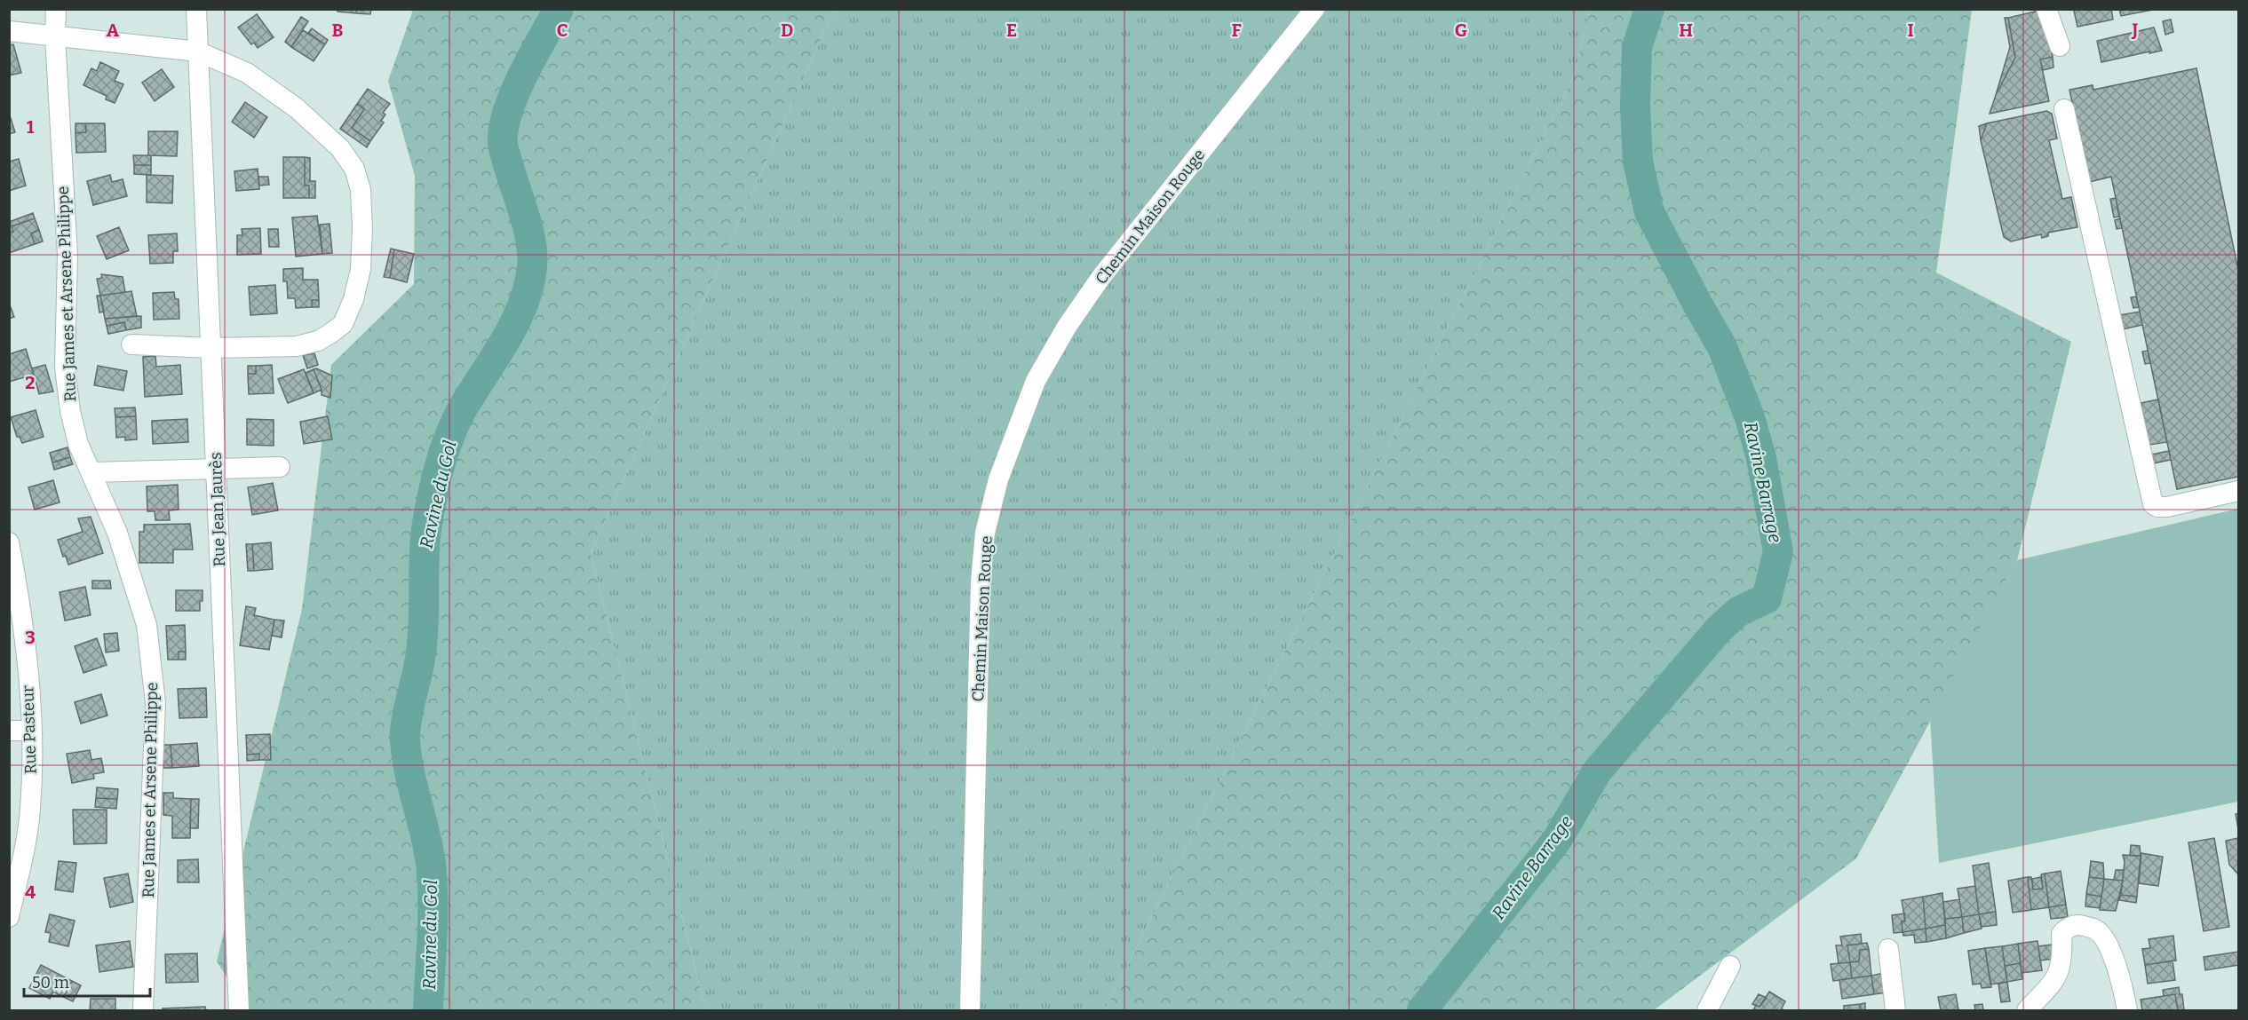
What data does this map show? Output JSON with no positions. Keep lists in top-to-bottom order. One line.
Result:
{"streets":{"street":["Chemin Maison Rouge","Rue James et Arsene Philippe","Rue Jean Jaurès","Rue Pasteur"]},"water":["Ravine Barrage","Ravine du Gol"],"scale_bar":"50 m","grid":{"columns":["A","B","C","D","E","F","G","H","I","J"],"rows":["1","2","3","4"]}}
